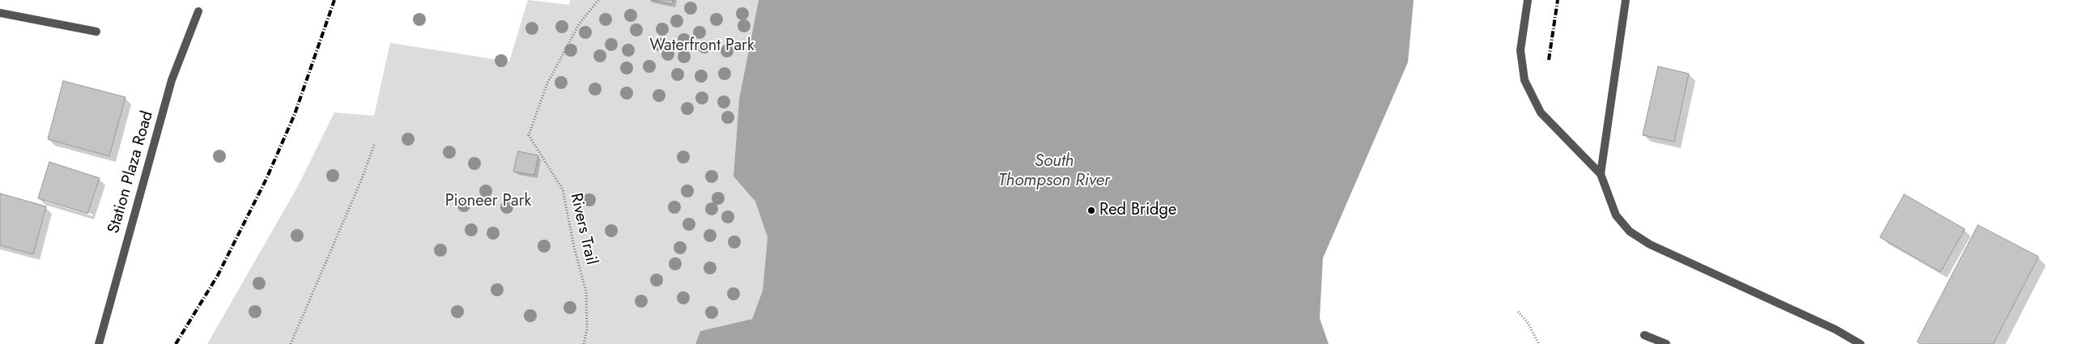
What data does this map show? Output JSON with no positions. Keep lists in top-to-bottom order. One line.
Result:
{"streets":{"street":["Station Plaza Road"],"path":["Rivers Trail"]},"water":["South Thompson River"],"parks":["Waterfront Park","Pioneer Park"],"places":["Red Bridge"]}
